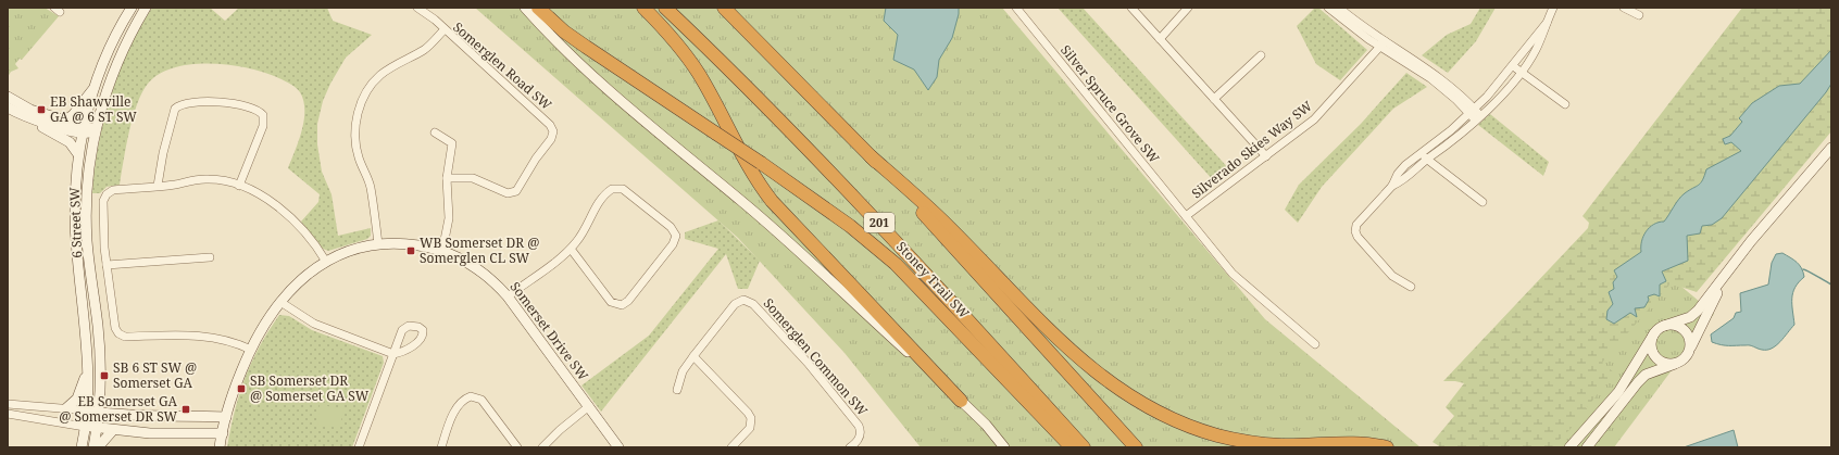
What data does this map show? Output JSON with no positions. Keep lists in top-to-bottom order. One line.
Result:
{"streets":{"highway":["201","Stoney Trail SW"],"main road":["6 Street SW","Somerset Drive SW"],"street":["Somerglen Road SW","Silver Spruce Grove SW","Silverado Skies Way SW","Somerglen Common SW"]},"crossings":[["Somerglen Road SW","Somerset Drive SW"],["Silver Spruce Grove SW","Silverado Skies Way SW"]],"places":{"transit":["EB Shawville GA @ 6 ST SW","WB Somerset DR @ Somerglen CL SW","SB 6 ST SW @ Somerset GA","SB Somerset DR @ Somerset GA SW","EB Somerset GA @ Somerset DR SW"]}}
